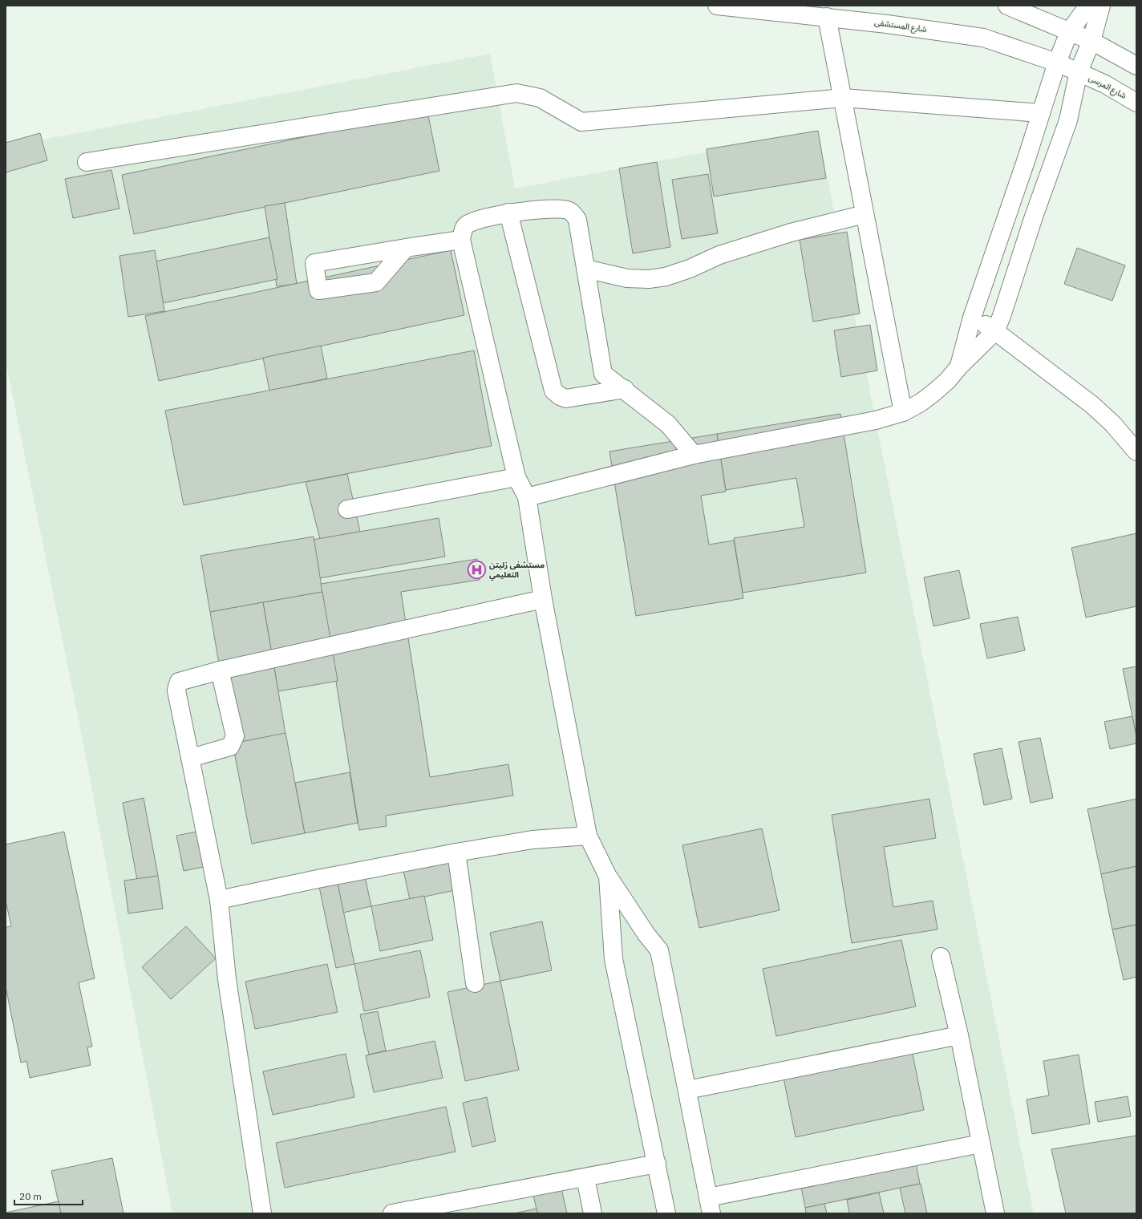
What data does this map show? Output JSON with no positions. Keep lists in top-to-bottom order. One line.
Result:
{"streets":{"street":["شارع المستشفى","شارع المرسى"]},"crossings":[["شارع المستشفى","شارع المرسى"]],"places":{"hospital":["مستشفى زليتن التعليمي"]},"scale_bar":"20 m"}
